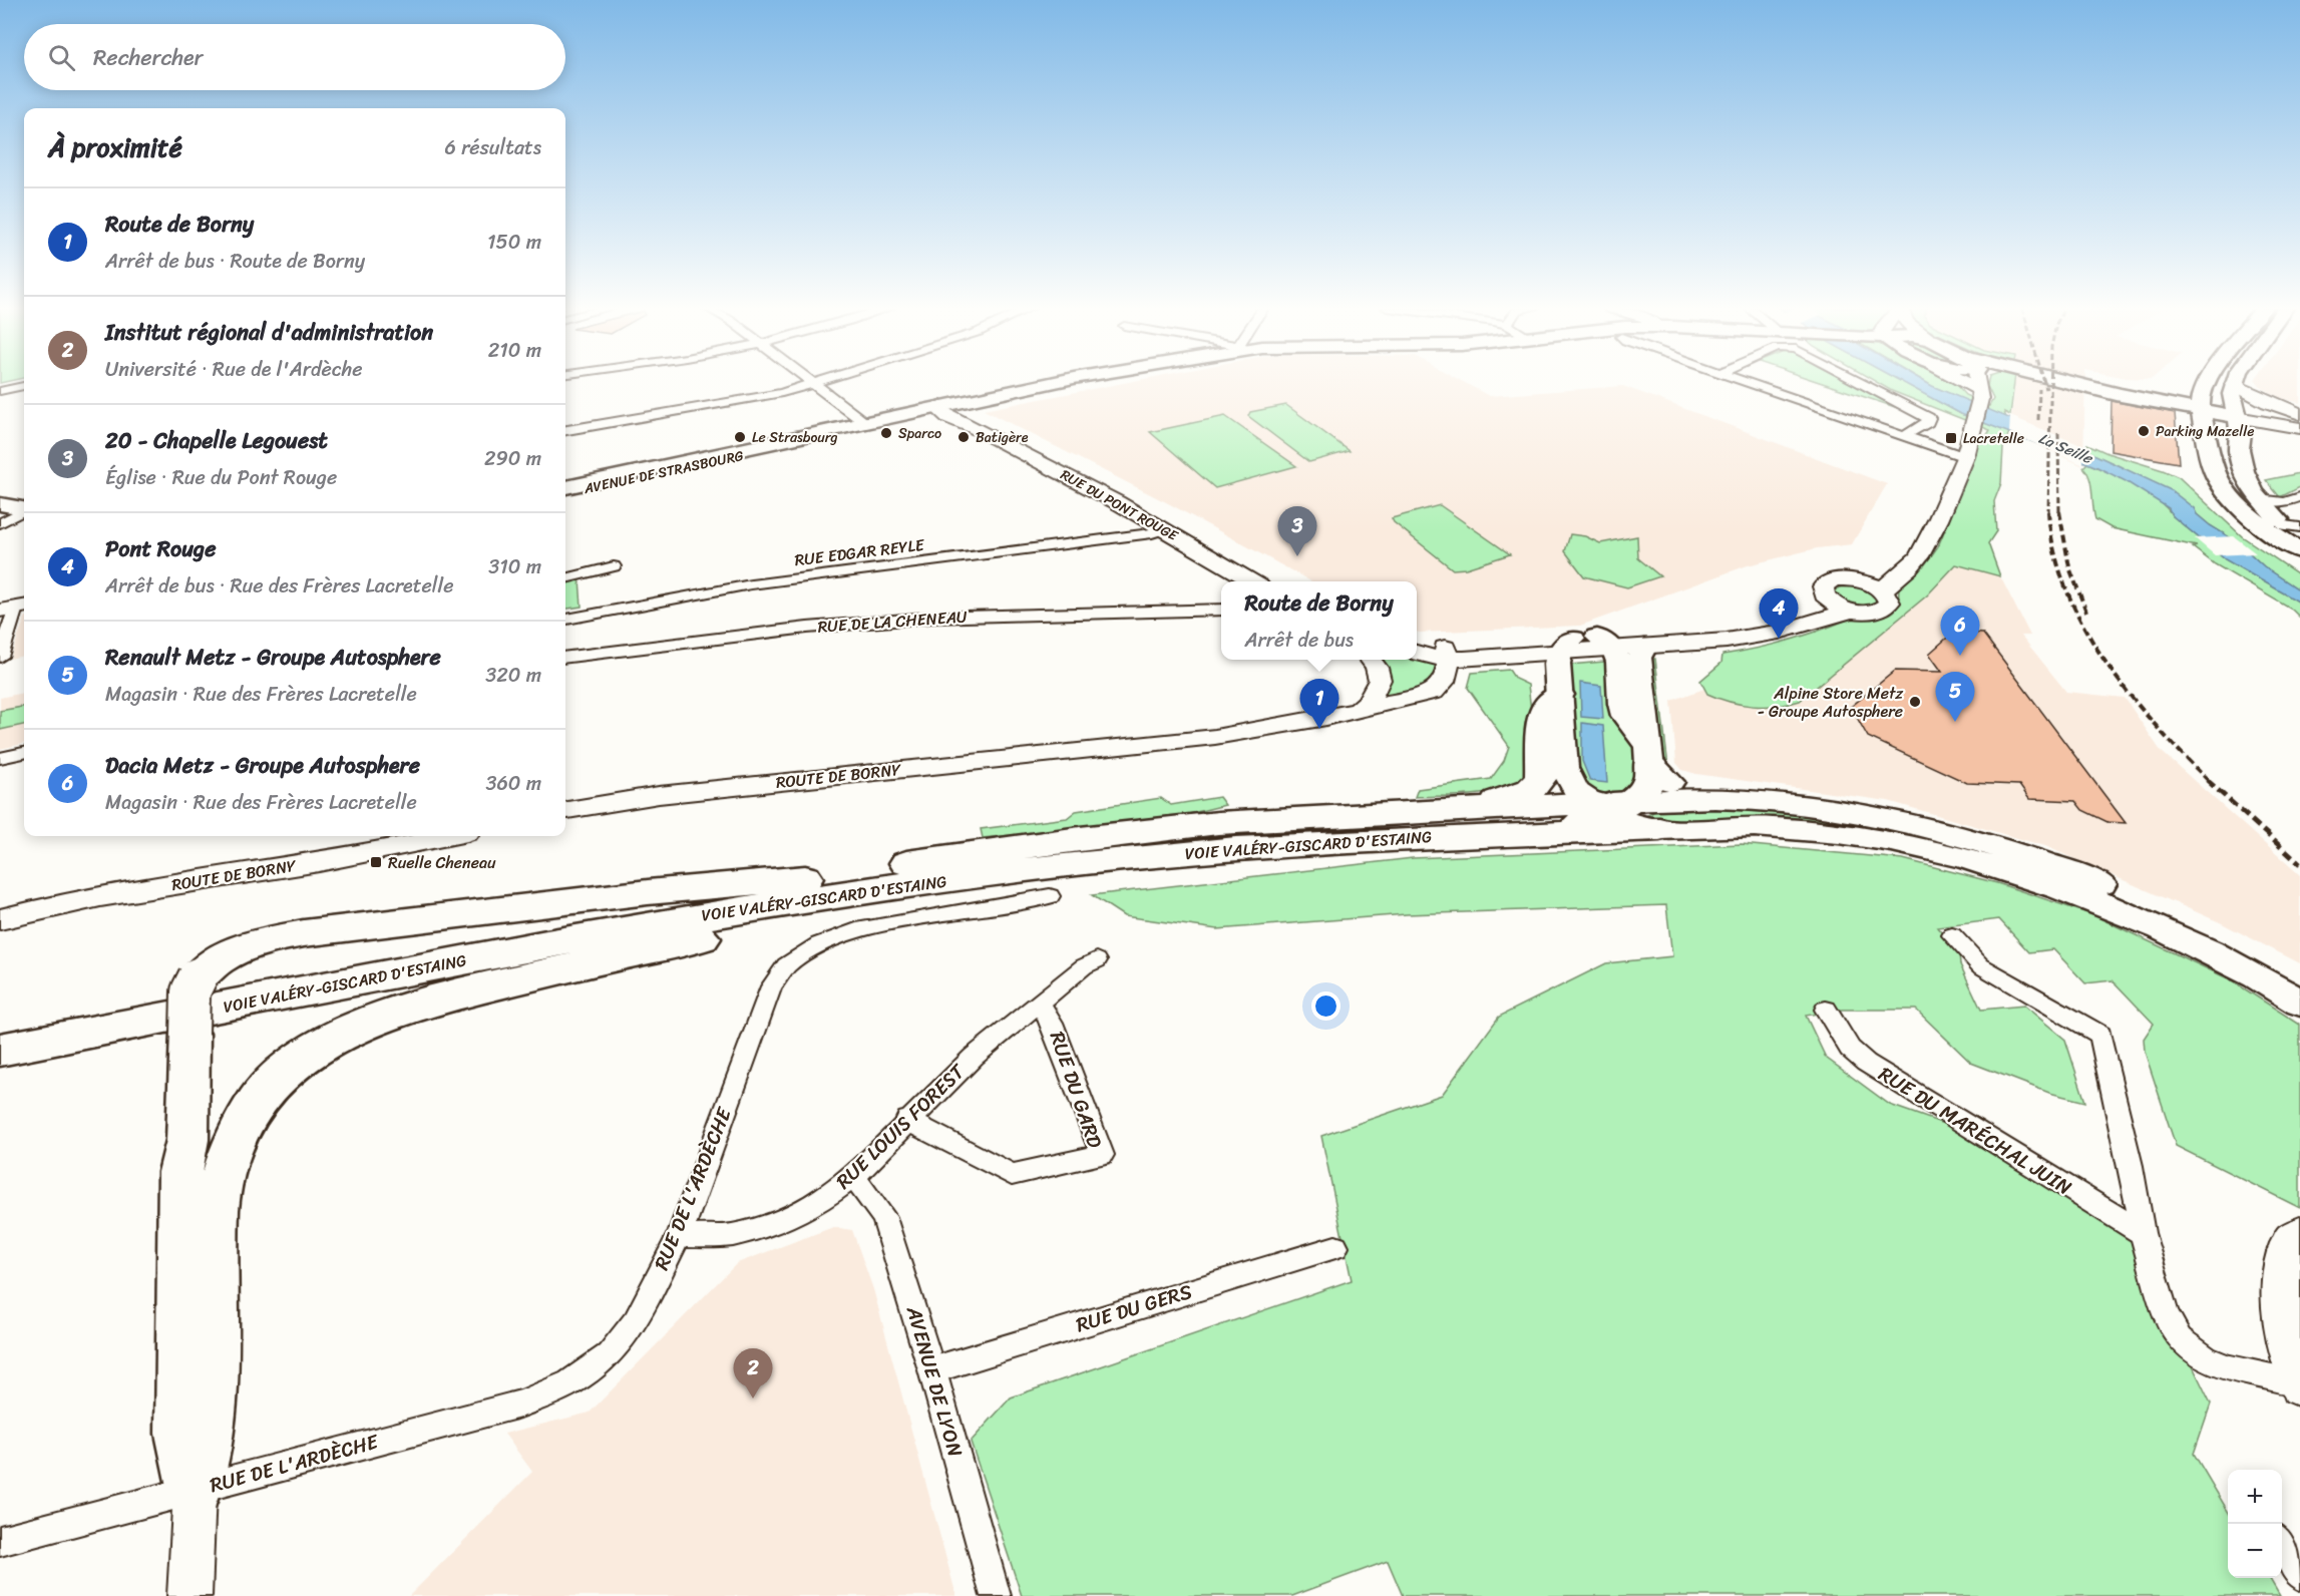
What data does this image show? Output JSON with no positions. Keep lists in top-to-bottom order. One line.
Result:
{"streets":{"highway":["VOIE VALÉRY-GISCARD D'ESTAING"],"main road":["AVENUE DE STRASBOURG","RUE DU PONT ROUGE","ROUTE DE BORNY"],"street":["RUE EDGAR REYLE","RUE DE LA CHENEAU","RUE DU GARD","RUE LOUIS FOREST","RUE DU MARÉCHAL JUIN","RUE DE L'ARDÈCHE","RUE DU GERS","AVENUE DE LYON"]},"crossings":[["AVENUE DE STRASBOURG","RUE DU PONT ROUGE"],["RUE DU PONT ROUGE","RUE EDGAR REYLE"],["VOIE VALÉRY-GISCARD D'ESTAING","RUE DE L'ARDÈCHE"],["RUE DU GARD","RUE LOUIS FOREST"],["RUE LOUIS FOREST","RUE DE L'ARDÈCHE"],["RUE LOUIS FOREST","AVENUE DE LYON"],["RUE DU GERS","AVENUE DE LYON"]],"water":["La Seille"],"places":{"other":["Parking Mazelle","Sparco","Le Strasbourg","Batigère","Alpine Store Metz - Groupe Autosphere"],"transit":["Lacretelle","Ruelle Cheneau"]},"page":{"search":"Rechercher","heading":["À proximité","6 résultats"],"list":[{"mark":"1","name":"Route de Borny","note":"Arrêt de bus · Route de Borny","value":"150 m"},{"mark":"2","name":"Institut régional d'administration","note":"Université · Rue de l'Ardèche","value":"210 m"},{"mark":"3","name":"20 - Chapelle Legouest","note":"Église · Rue du Pont Rouge","value":"290 m"},{"mark":"4","name":"Pont Rouge","note":"Arrêt de bus · Rue des Frères Lacretelle","value":"310 m"},{"mark":"5","name":"Renault Metz - Groupe Autosphere","note":"Magasin · Rue des Frères Lacretelle","value":"320 m"},{"mark":"6","name":"Dacia Metz - Groupe Autosphere","note":"Magasin · Rue des Frères Lacretelle","value":"360 m"}],"pins":["3","4","6","5","1","2"],"popup":["Route de Borny","Arrêt de bus"],"map_buttons":["+","−"]}}
